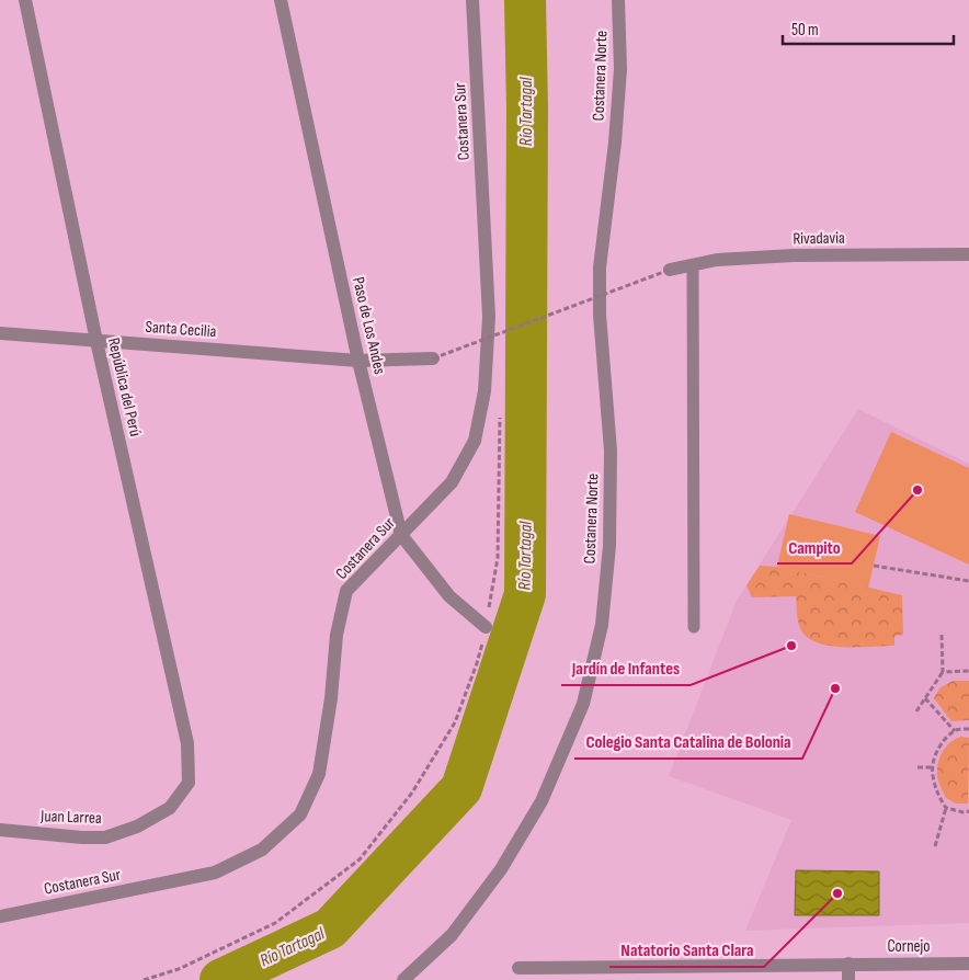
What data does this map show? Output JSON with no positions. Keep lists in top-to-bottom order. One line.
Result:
{"streets":{"street":["Costanera Norte","Costanera Sur","Rivadavia","Paso de Los Andes","Santa Cecilia","República del Perú","Juan Larrea","Cornejo"]},"crossings":[["Costanera Sur","Paso de Los Andes"],["Paso de Los Andes","Santa Cecilia"],["Santa Cecilia","República del Perú"],["República del Perú","Juan Larrea"]],"water":["Río Tartagal"],"places":["Campito","Jardín de Infantes","Colegio Santa Catalina de Bolonia","Natatorio Santa Clara"],"scale_bar":"50 m"}
